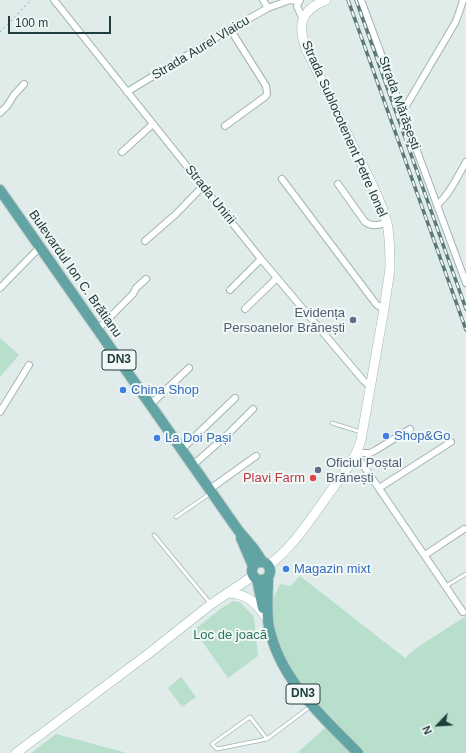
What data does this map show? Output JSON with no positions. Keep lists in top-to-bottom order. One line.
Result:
{"streets":{"main road":["Strada Sublocotenent Petre Ionel","Bulevardul Ion C. Brătianu","DN3"],"street":["Strada Aurel Vlaicu","Strada Mărășești","Strada Unirii"]},"crossings":[["Strada Aurel Vlaicu","Strada Sublocotenent Petre Ionel"],["Strada Aurel Vlaicu","Strada Unirii"],["Strada Sublocotenent Petre Ionel","Strada Unirii"],["Strada Sublocotenent Petre Ionel","Bulevardul Ion C. Brătianu"]],"parks":["Loc de joacă"],"places":["Evidența Persoanelor Brănești","China Shop","Shop&Go","La Doi Pași","Oficiul Poștal Brănești","Plavi Farm","Magazin mixt"],"scale_bar":"100 m","north":"bottom left"}
